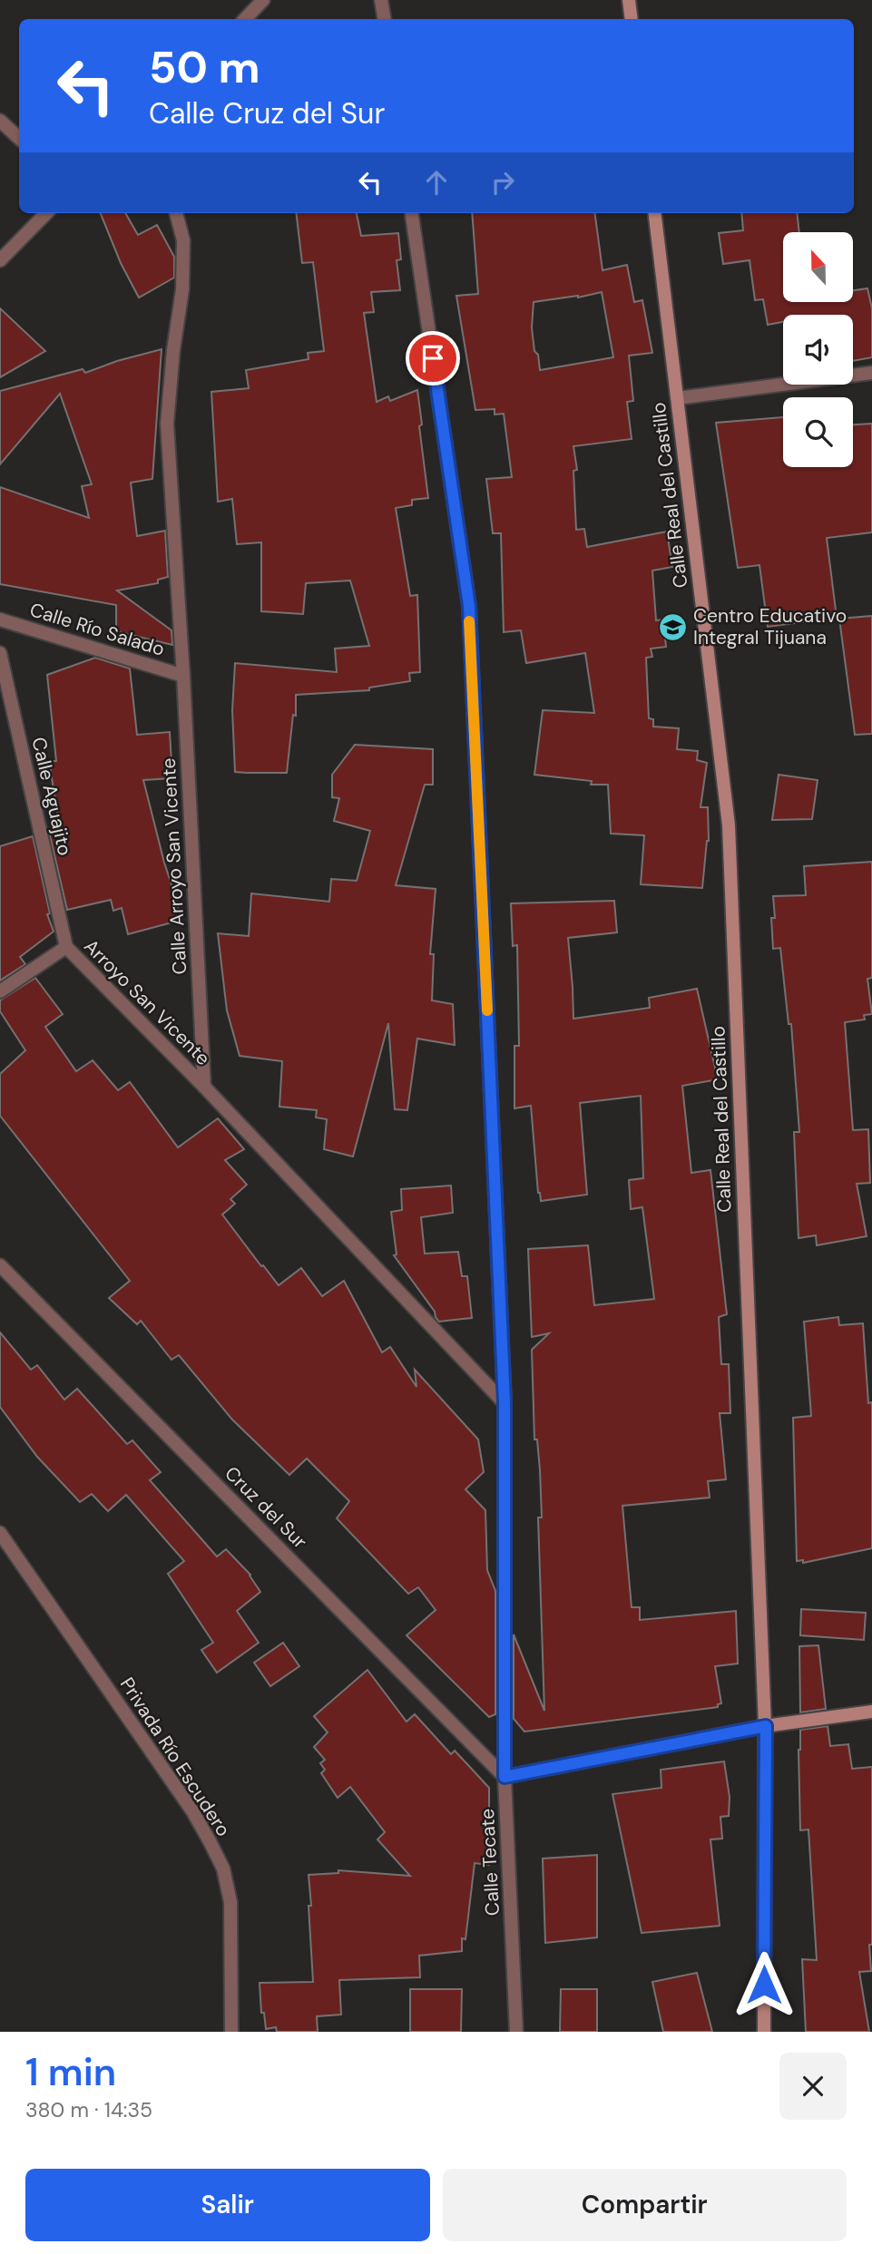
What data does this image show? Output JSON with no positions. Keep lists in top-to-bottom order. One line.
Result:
{"streets":{"street":["Calle Real del Castillo","Calle Río Salado","Calle Aguajito","Calle Arroyo San Vicente","Arroyo San Vicente","Cruz del Sur","Privada Río Escudero","Calle Tecate"]},"crossings":[["Calle Río Salado","Calle Arroyo San Vicente"],["Calle Aguajito","Arroyo San Vicente"],["Calle Arroyo San Vicente","Arroyo San Vicente"],["Cruz del Sur","Calle Tecate"]],"places":{"school or university":["Centro Educativo Integral Tijuana"]},"north":"top","page":{"turn":["50 m","Calle Cruz del Sur"],"heading":["1 min","380 m · 14:35"],"buttons":["Salir","Compartir"]}}
